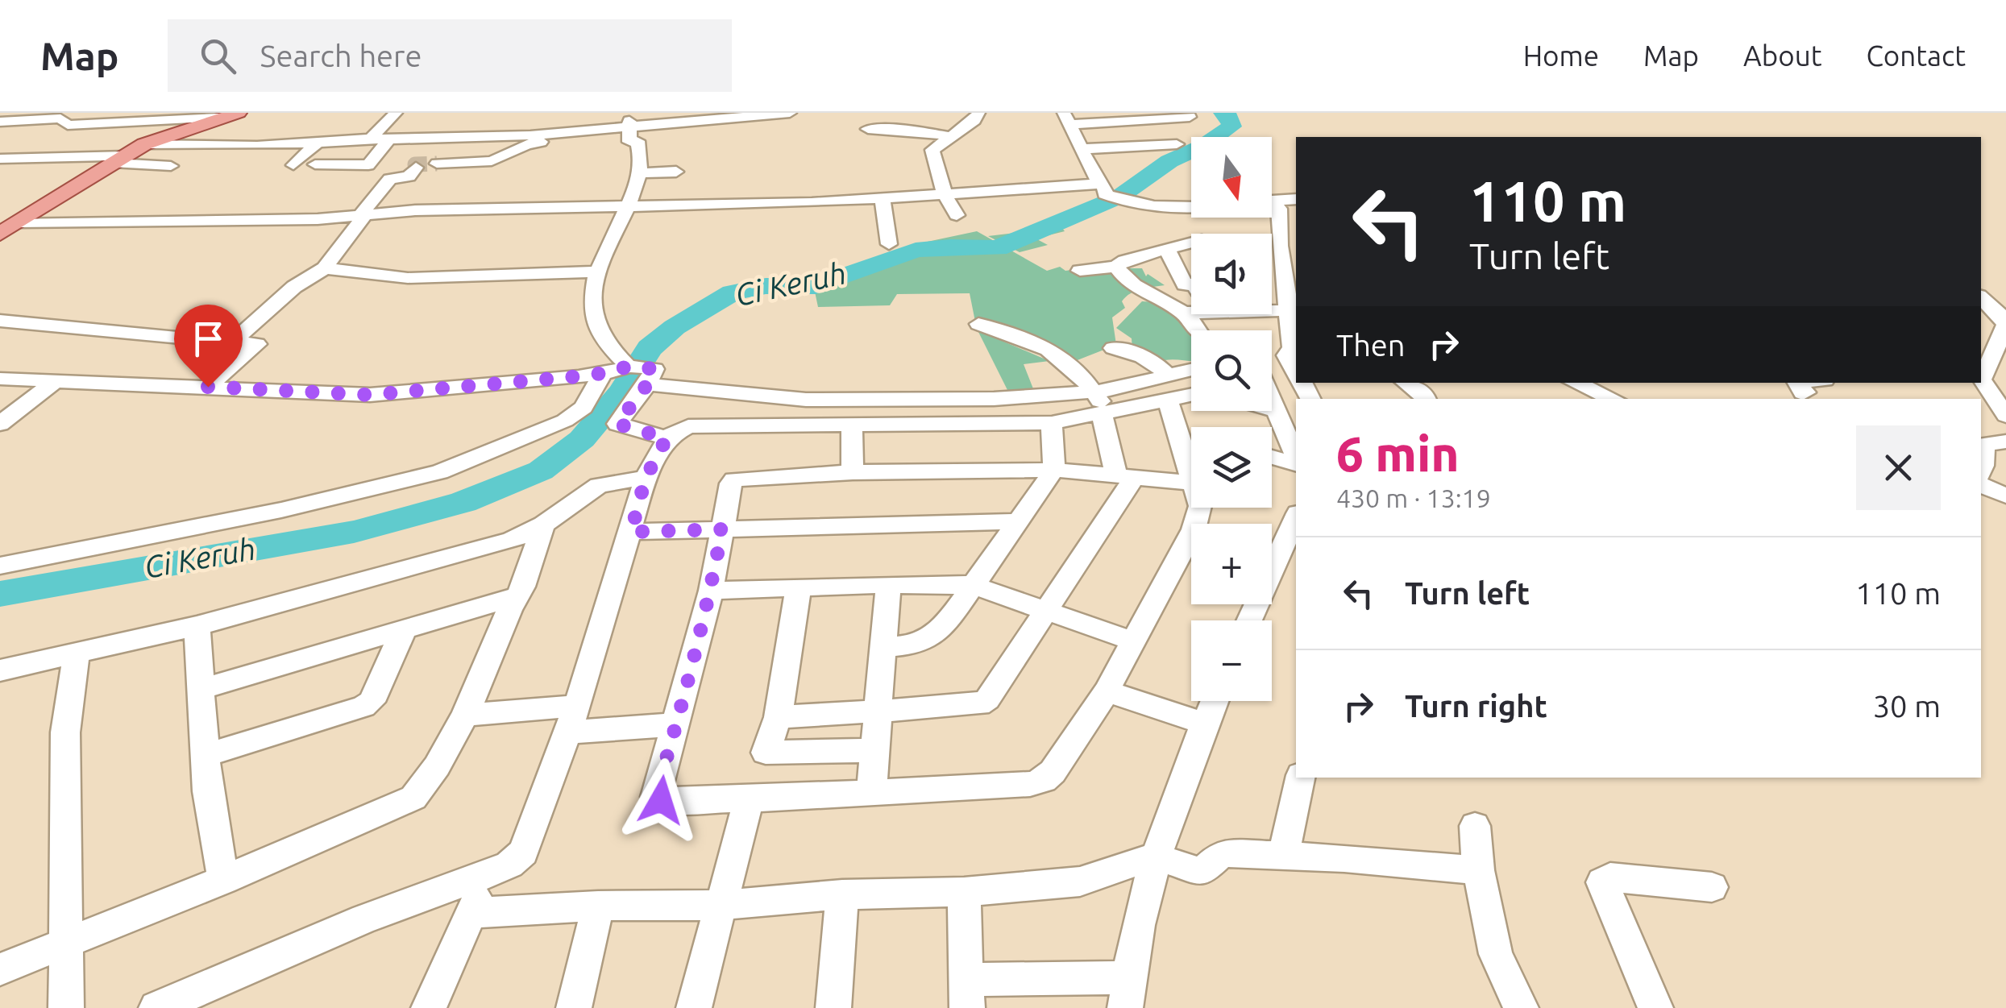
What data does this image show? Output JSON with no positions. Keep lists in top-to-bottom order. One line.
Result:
{"water":["Ci Keruh"],"north":"bottom","page":{"header":"Map","search":"Search here","nav":["Home","Map","About","Contact"],"map_buttons":["+","−"],"turn":["110 m","Turn left"],"then":"Then","heading":["6 min","430 m · 13:19"],"list":[{"name":"Turn left","value":"110 m"},{"name":"Turn right","value":"30 m"}]}}
